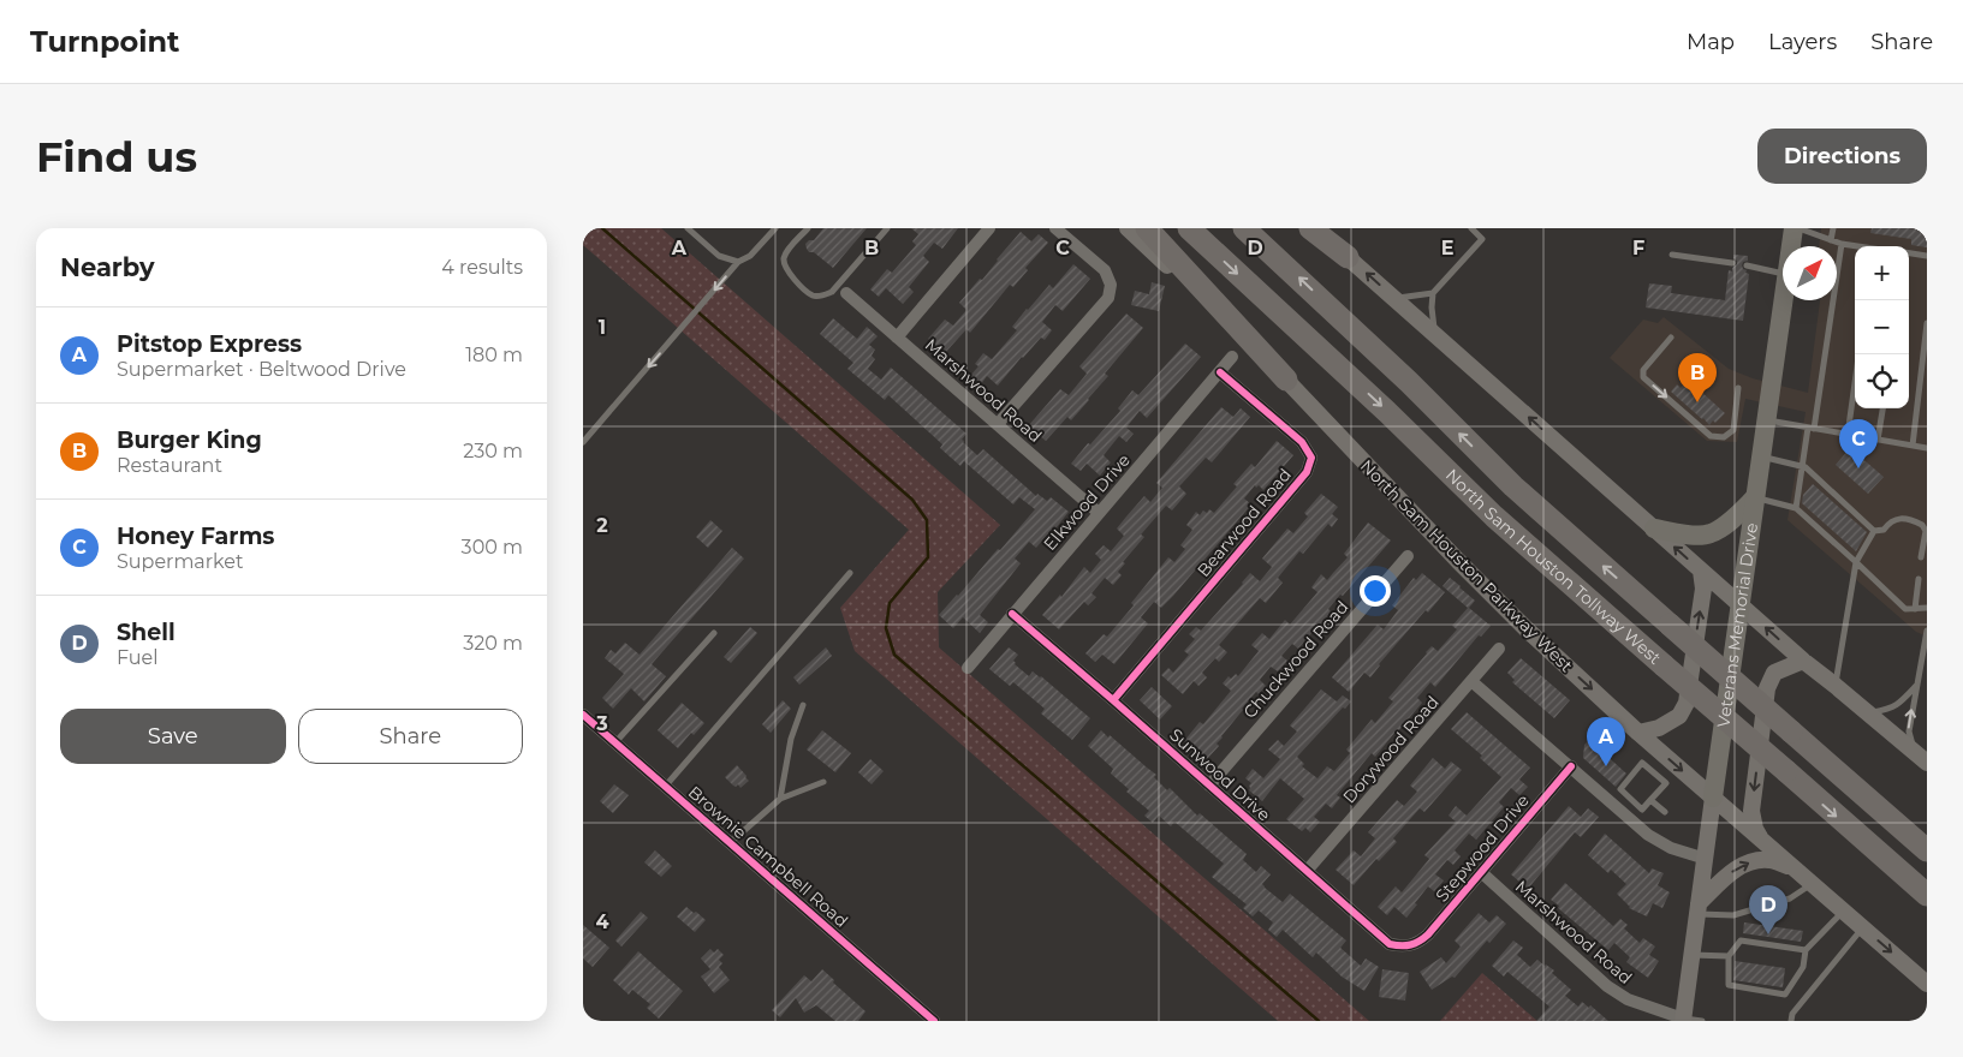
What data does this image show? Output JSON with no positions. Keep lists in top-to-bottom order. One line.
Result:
{"streets":{"highway":["North Sam Houston Tollway West"],"main road":["North Sam Houston Parkway West","Veterans Memorial Drive"],"street":["Marshwood Road","Elkwood Drive","Bearwood Road","Chuckwood Road","Dorywood Road","Sunwood Drive","Stepwood Drive","Brownie Campbell Road"]},"crossings":[["Marshwood Road","Elkwood Drive"],["Marshwood Road","Veterans Memorial Drive"],["Marshwood Road","Stepwood Drive"],["Elkwood Drive","Bearwood Road"],["Elkwood Drive","Sunwood Drive"],["Bearwood Road","Sunwood Drive"],["North Sam Houston Parkway West","Veterans Memorial Drive"],["Chuckwood Road","Sunwood Drive"],["Dorywood Road","Sunwood Drive"],["Sunwood Drive","Stepwood Drive"]],"one_way":["North Sam Houston Parkway West"],"north":"top right","page":{"header":"Turnpoint","nav":["Map","Layers","Share"],"buttons":["Directions",["Save","Share"]],"title":"Find us","heading":["Nearby","4 results"],"map_buttons":["+","−"],"list":[{"mark":"A","name":"Pitstop Express","note":"Supermarket · Beltwood Drive","value":"180 m"},{"mark":"B","name":"Burger King","note":"Restaurant","value":"230 m"},{"mark":"C","name":"Honey Farms","note":"Supermarket","value":"300 m"},{"mark":"D","name":"Shell","note":"Fuel","value":"320 m"}],"pins":["B","C","A","D"]},"grid":{"columns":["A","B","C","D","E","F"],"rows":["1","2","3","4"]}}
